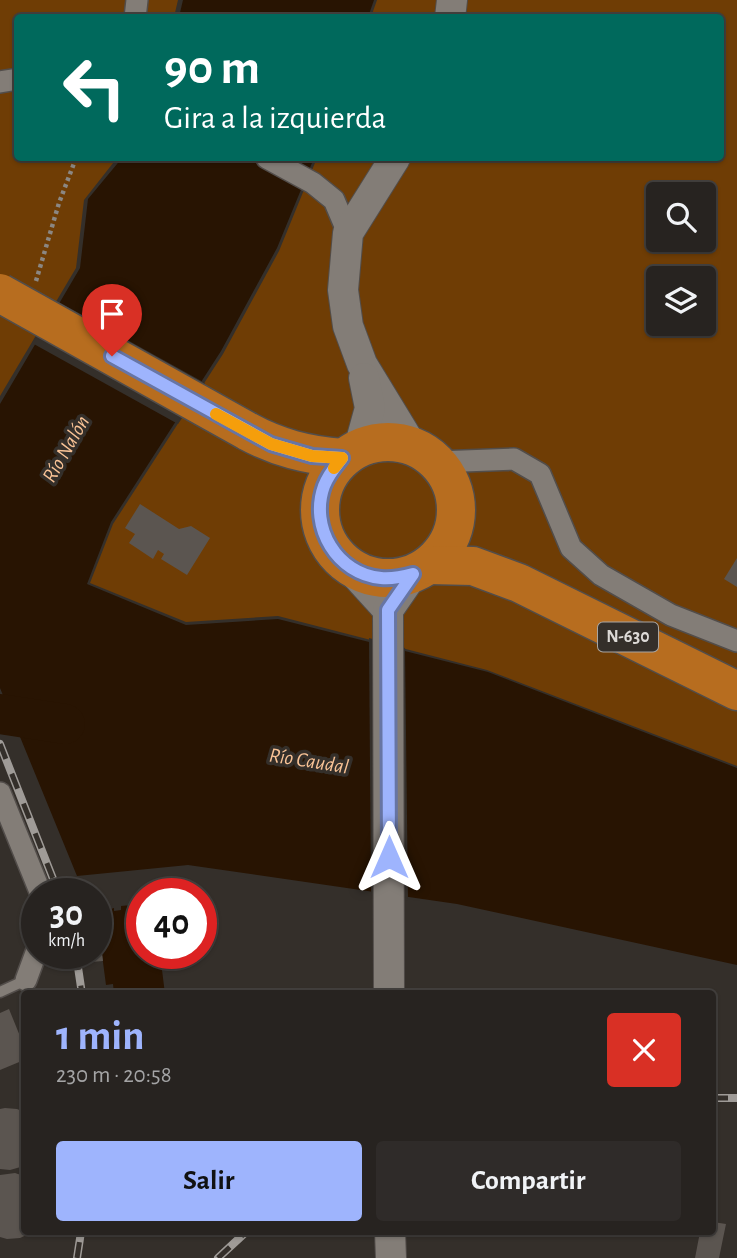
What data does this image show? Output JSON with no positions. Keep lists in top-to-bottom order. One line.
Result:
{"streets":{"highway":["N-630"]},"water":["Río Nalón","Río Caudal"],"page":{"turn":["90 m","Gira a la izquierda"],"speed":"30 km/h","limit":"40","heading":["1 min","230 m · 20:58"],"buttons":["Salir","Compartir"]}}
